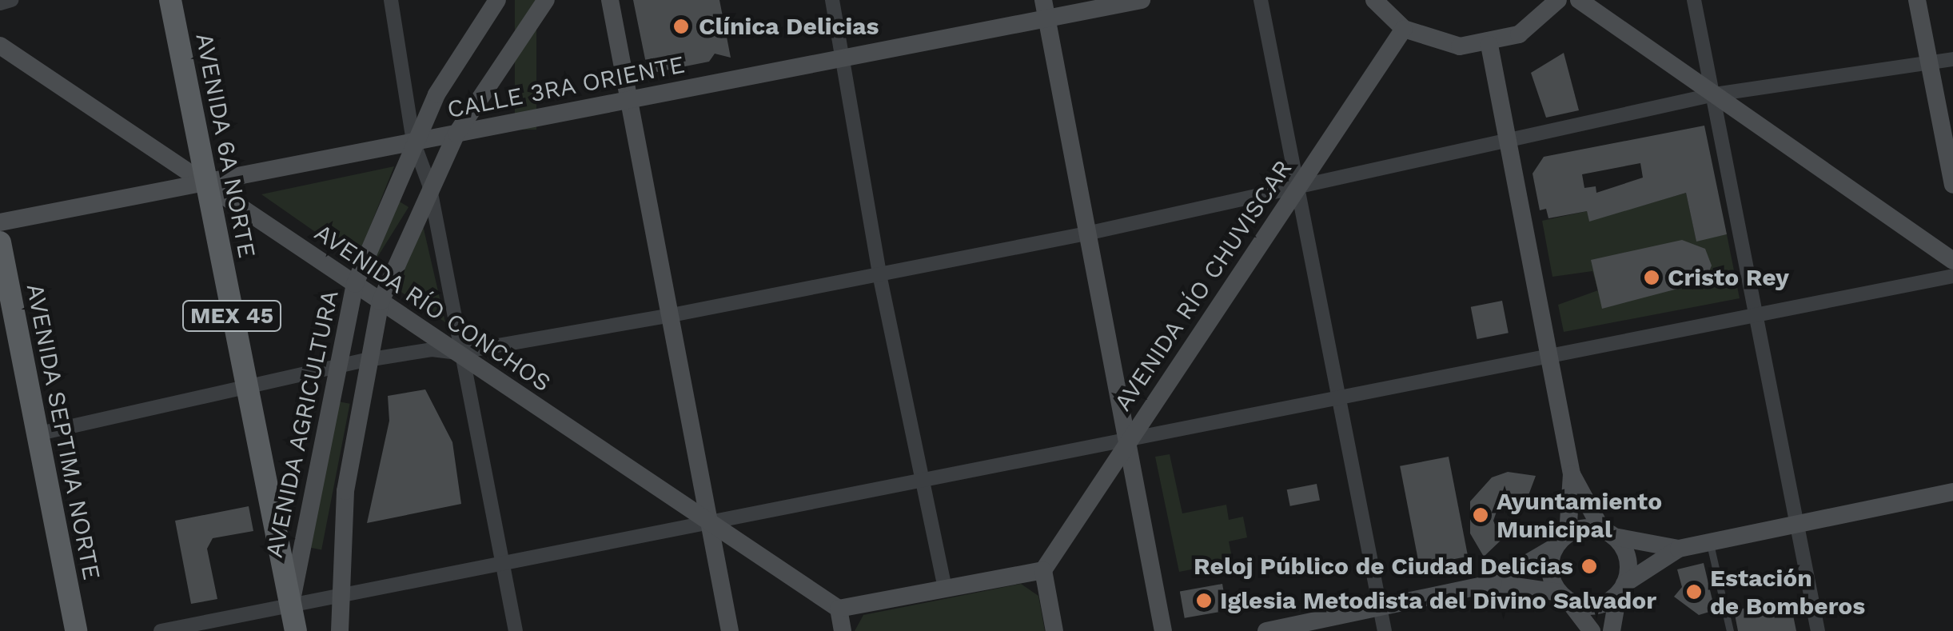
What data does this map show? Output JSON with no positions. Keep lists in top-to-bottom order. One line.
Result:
{"streets":{"main road":["CALLE 3RA ORIENTE","AVENIDA 6A NORTE","AVENIDA RÍO CHUVISCAR","AVENIDA RÍO CONCHOS","MEX 45","AVENIDA AGRICULTURA","AVENIDA SEPTIMA NORTE"]},"crossings":[["CALLE 3RA ORIENTE","AVENIDA 6A NORTE"],["CALLE 3RA ORIENTE","AVENIDA RÍO CONCHOS"],["CALLE 3RA ORIENTE","AVENIDA AGRICULTURA"],["AVENIDA 6A NORTE","AVENIDA RÍO CONCHOS"],["AVENIDA 6A NORTE","AVENIDA AGRICULTURA"],["AVENIDA RÍO CONCHOS","AVENIDA AGRICULTURA"]],"places":["Clínica Delicias","Cristo Rey","Ayuntamiento Municipal","Reloj Público de Ciudad Delicias","Estación de Bomberos","Iglesia Metodista del Divino Salvador"]}
